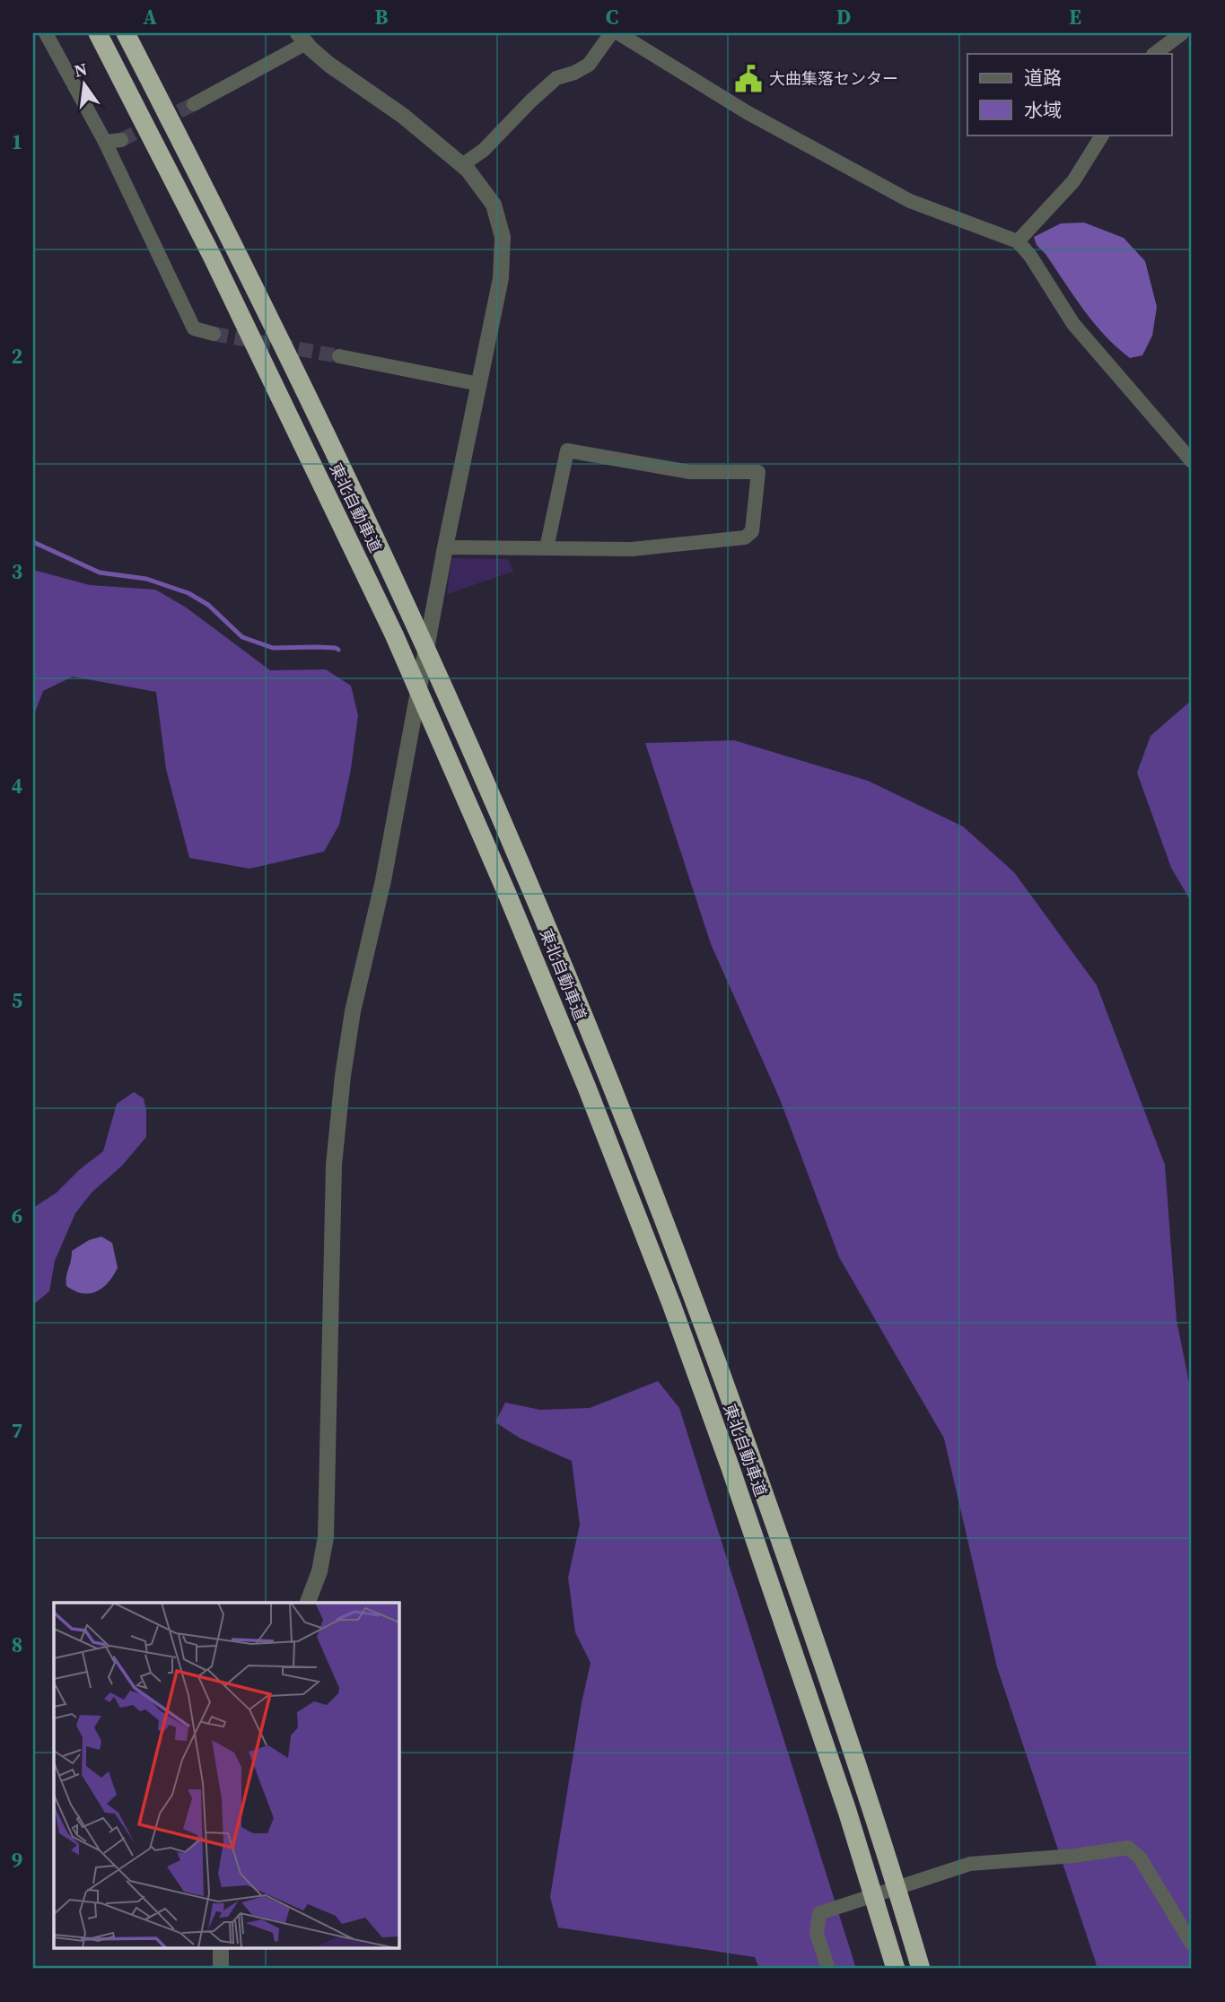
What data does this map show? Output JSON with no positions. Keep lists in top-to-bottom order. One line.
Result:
{"streets":{"highway":["東北自動車道"]},"places":{"public building":["大曲集落センター"]},"legend":["道路","水域"],"north":"top","grid":{"columns":["A","B","C","D","E"],"rows":["1","2","3","4","5","6","7","8","9"]}}
